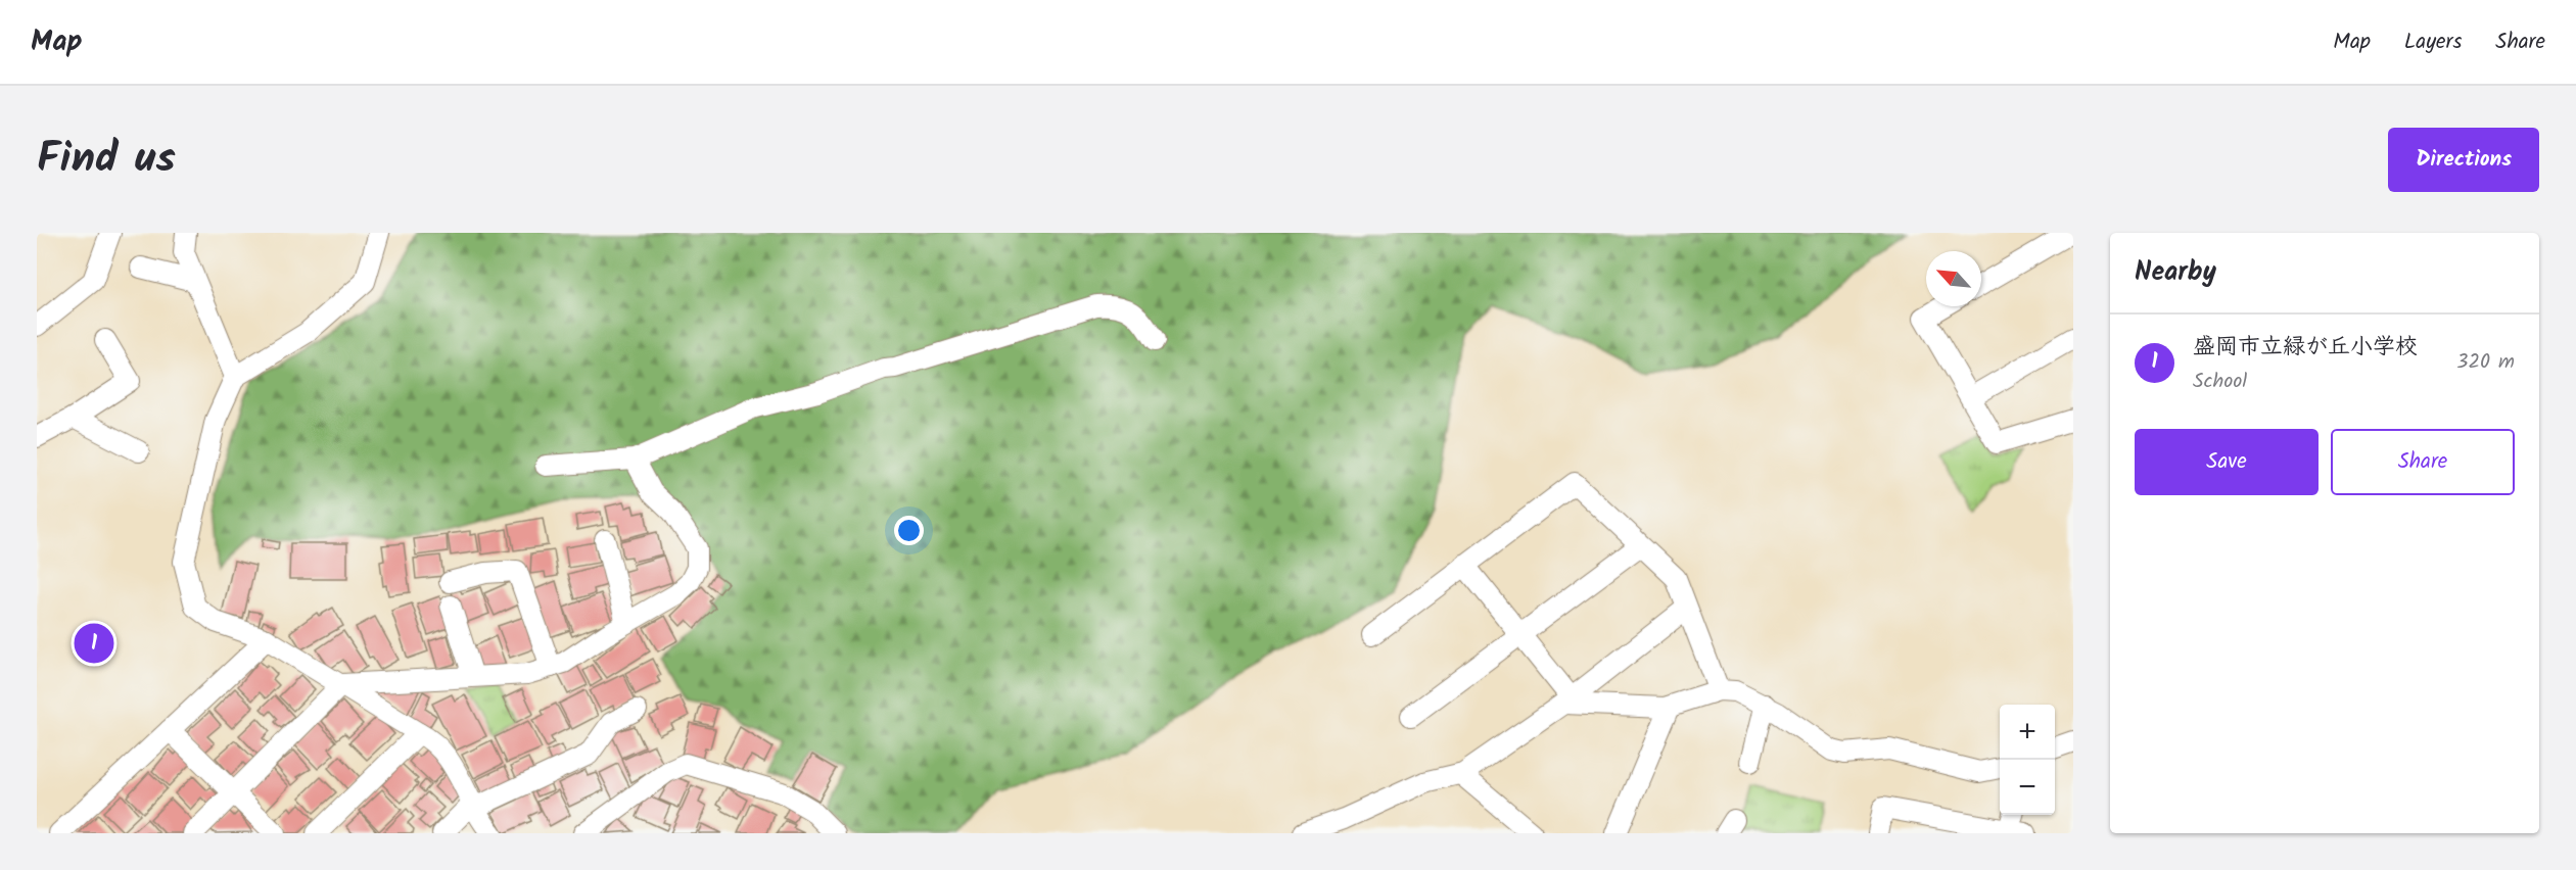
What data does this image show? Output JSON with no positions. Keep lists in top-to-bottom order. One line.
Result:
{"north":"top left","page":{"header":"Map","nav":["Map","Layers","Share"],"title":"Find us","buttons":["Directions",["Save","Share"]],"heading":"Nearby","list":[{"mark":"1","name":"盛岡市立緑が丘小学校","note":"School","value":"320 m"}],"pins":"1","map_buttons":["+","−"]}}
